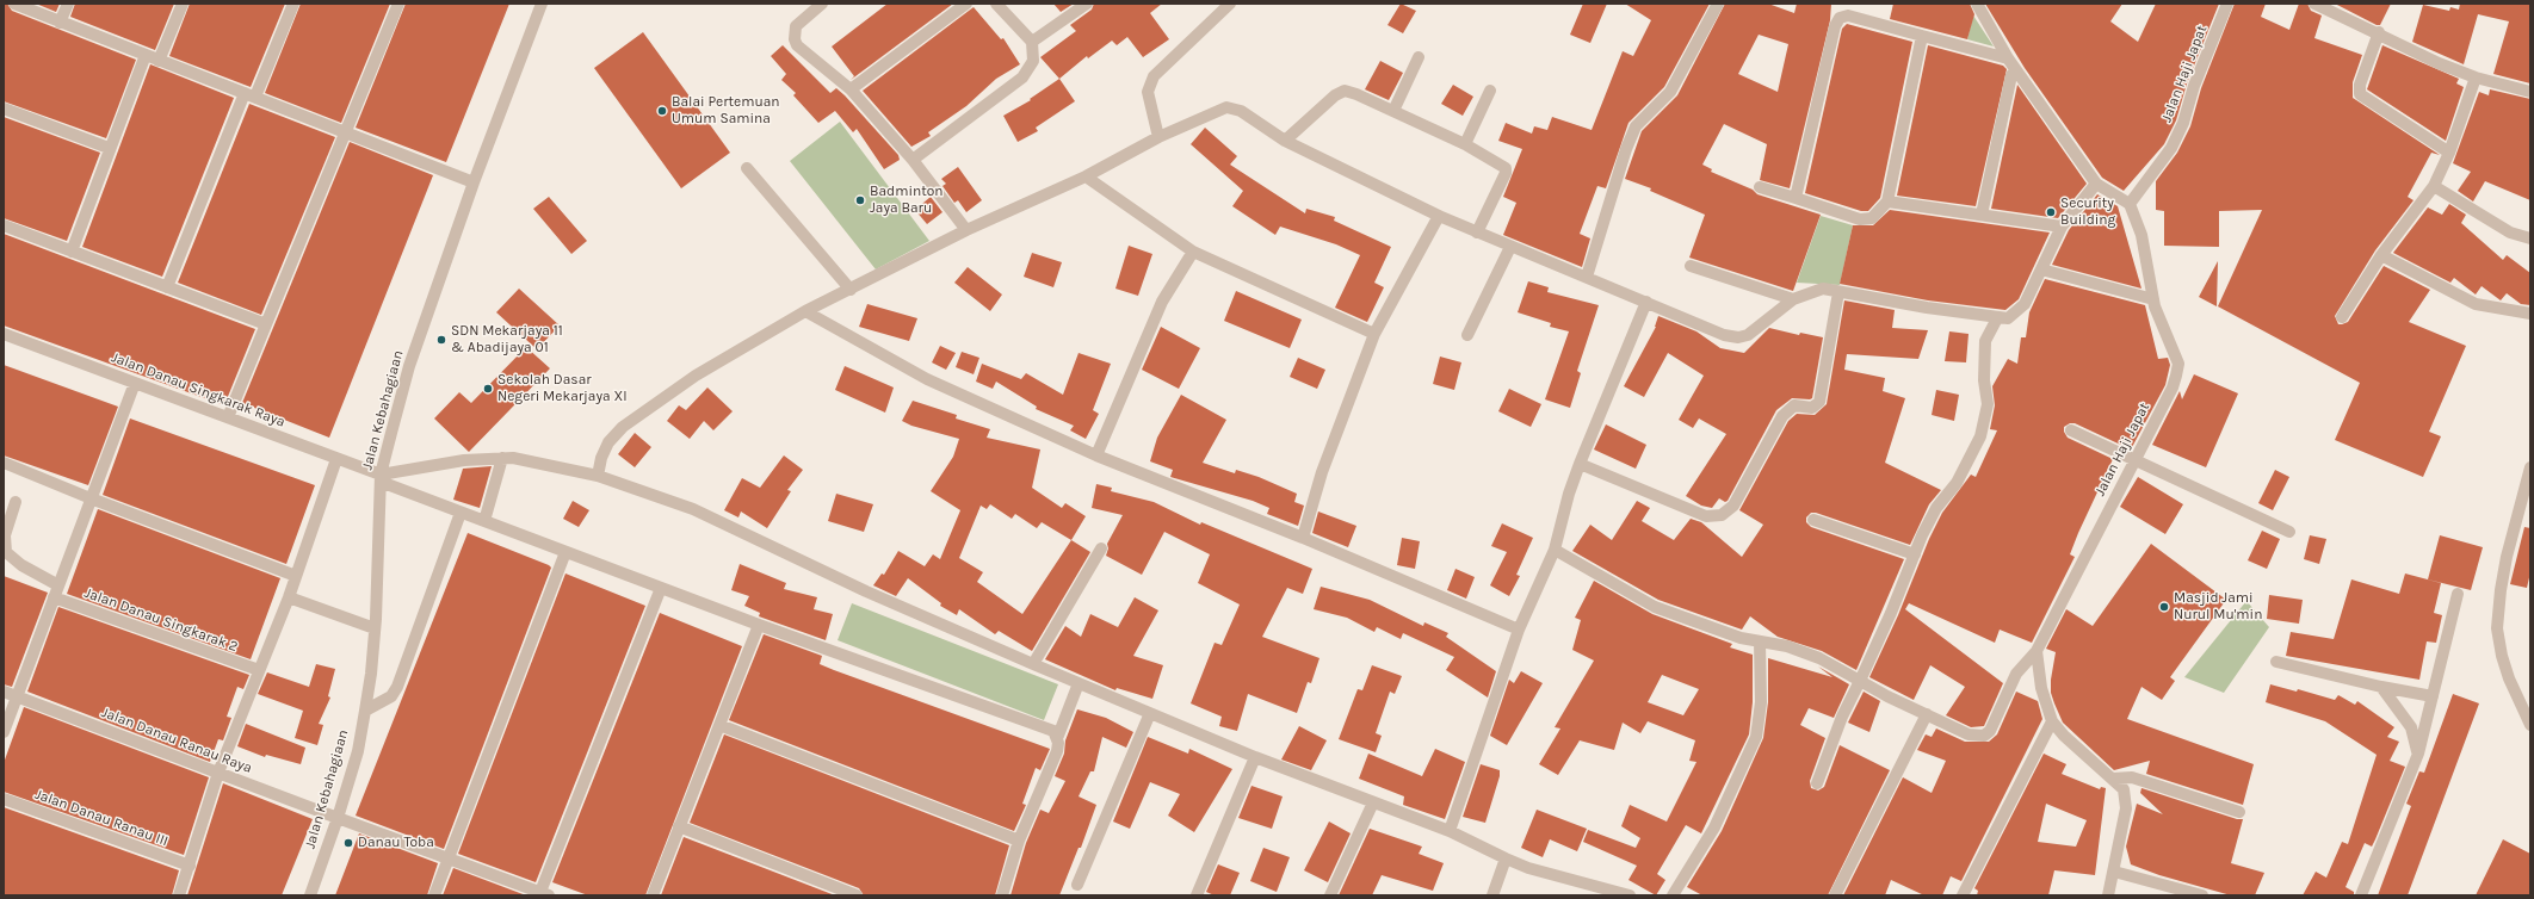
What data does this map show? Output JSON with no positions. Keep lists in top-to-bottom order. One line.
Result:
{"streets":{"street":["Jalan Haji Japat","Jalan Danau Singkarak Raya","Jalan Kebahagiaan","Jalan Danau Singkarak 2","Jalan Danau Ranau Raya","Jalan Danau Ranau III"]},"crossings":[["Jalan Danau Singkarak Raya","Jalan Kebahagiaan"],["Jalan Kebahagiaan","Jalan Danau Ranau Raya"]],"places":["Balai Pertemuan Umum Samina","Badminton Jaya Baru","Security Building","SDN Mekarjaya 11 & Abadijaya 01","Sekolah Dasar Negeri Mekarjaya XI","Masjid Jami Nurul Mu'min","Danau Toba"]}
